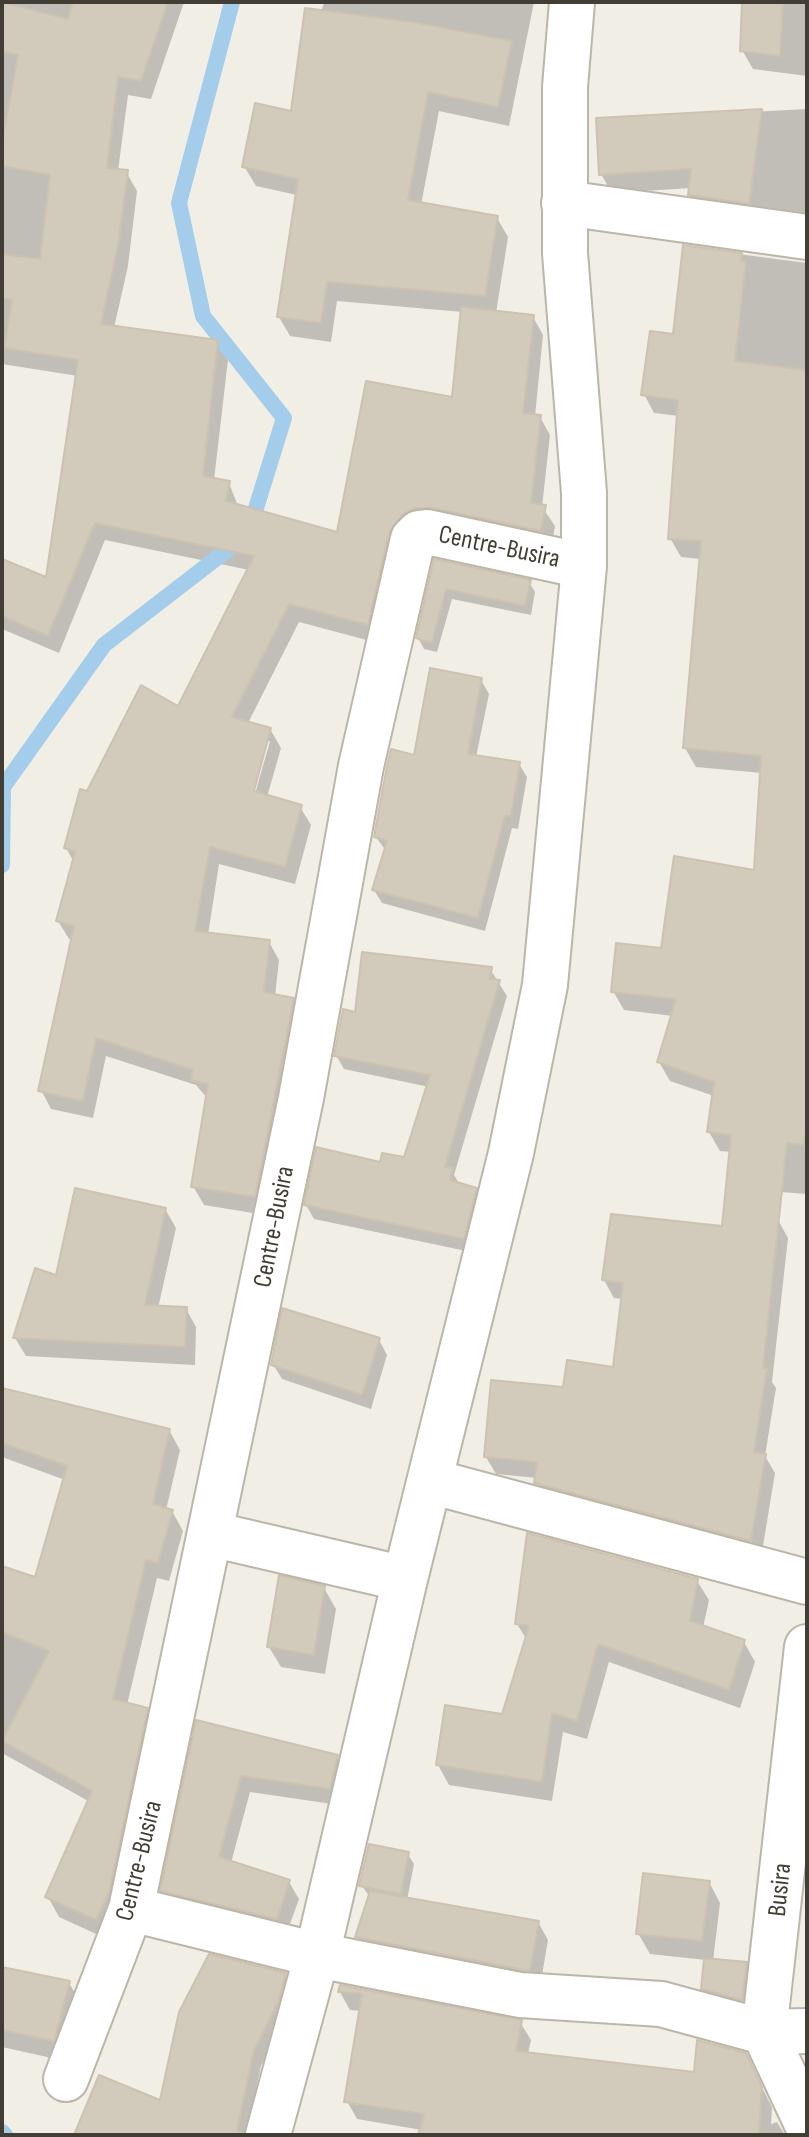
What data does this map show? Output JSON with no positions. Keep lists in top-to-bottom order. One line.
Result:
{"streets":{"street":["Centre-Busira","Busira"]}}
